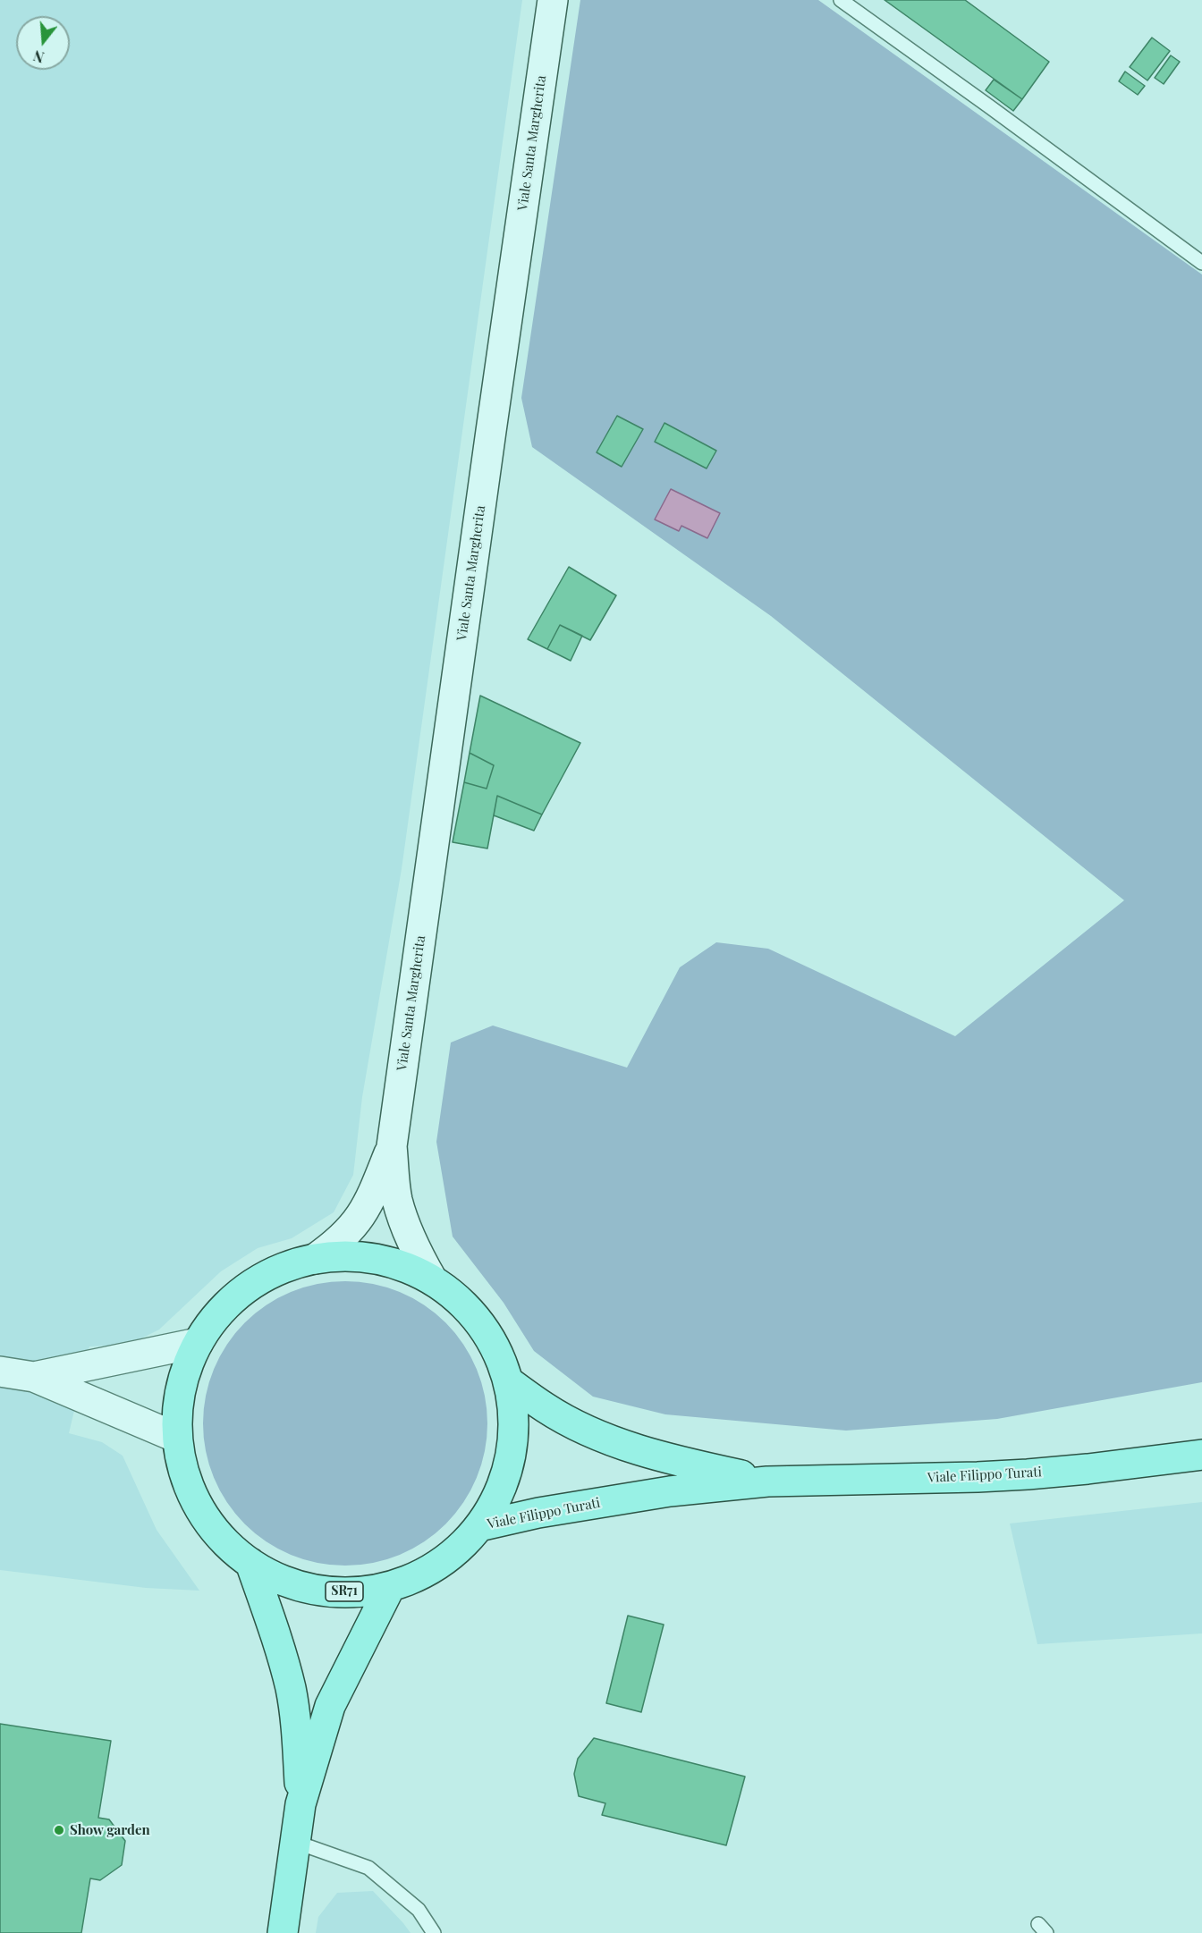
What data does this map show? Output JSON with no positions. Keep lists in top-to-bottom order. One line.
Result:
{"streets":{"main road":["Viale Santa Margherita","Viale Filippo Turati","SR71"]},"crossings":[["Viale Santa Margherita","SR71"],["Viale Filippo Turati","SR71"]],"places":["Show garden"],"north":"bottom"}
